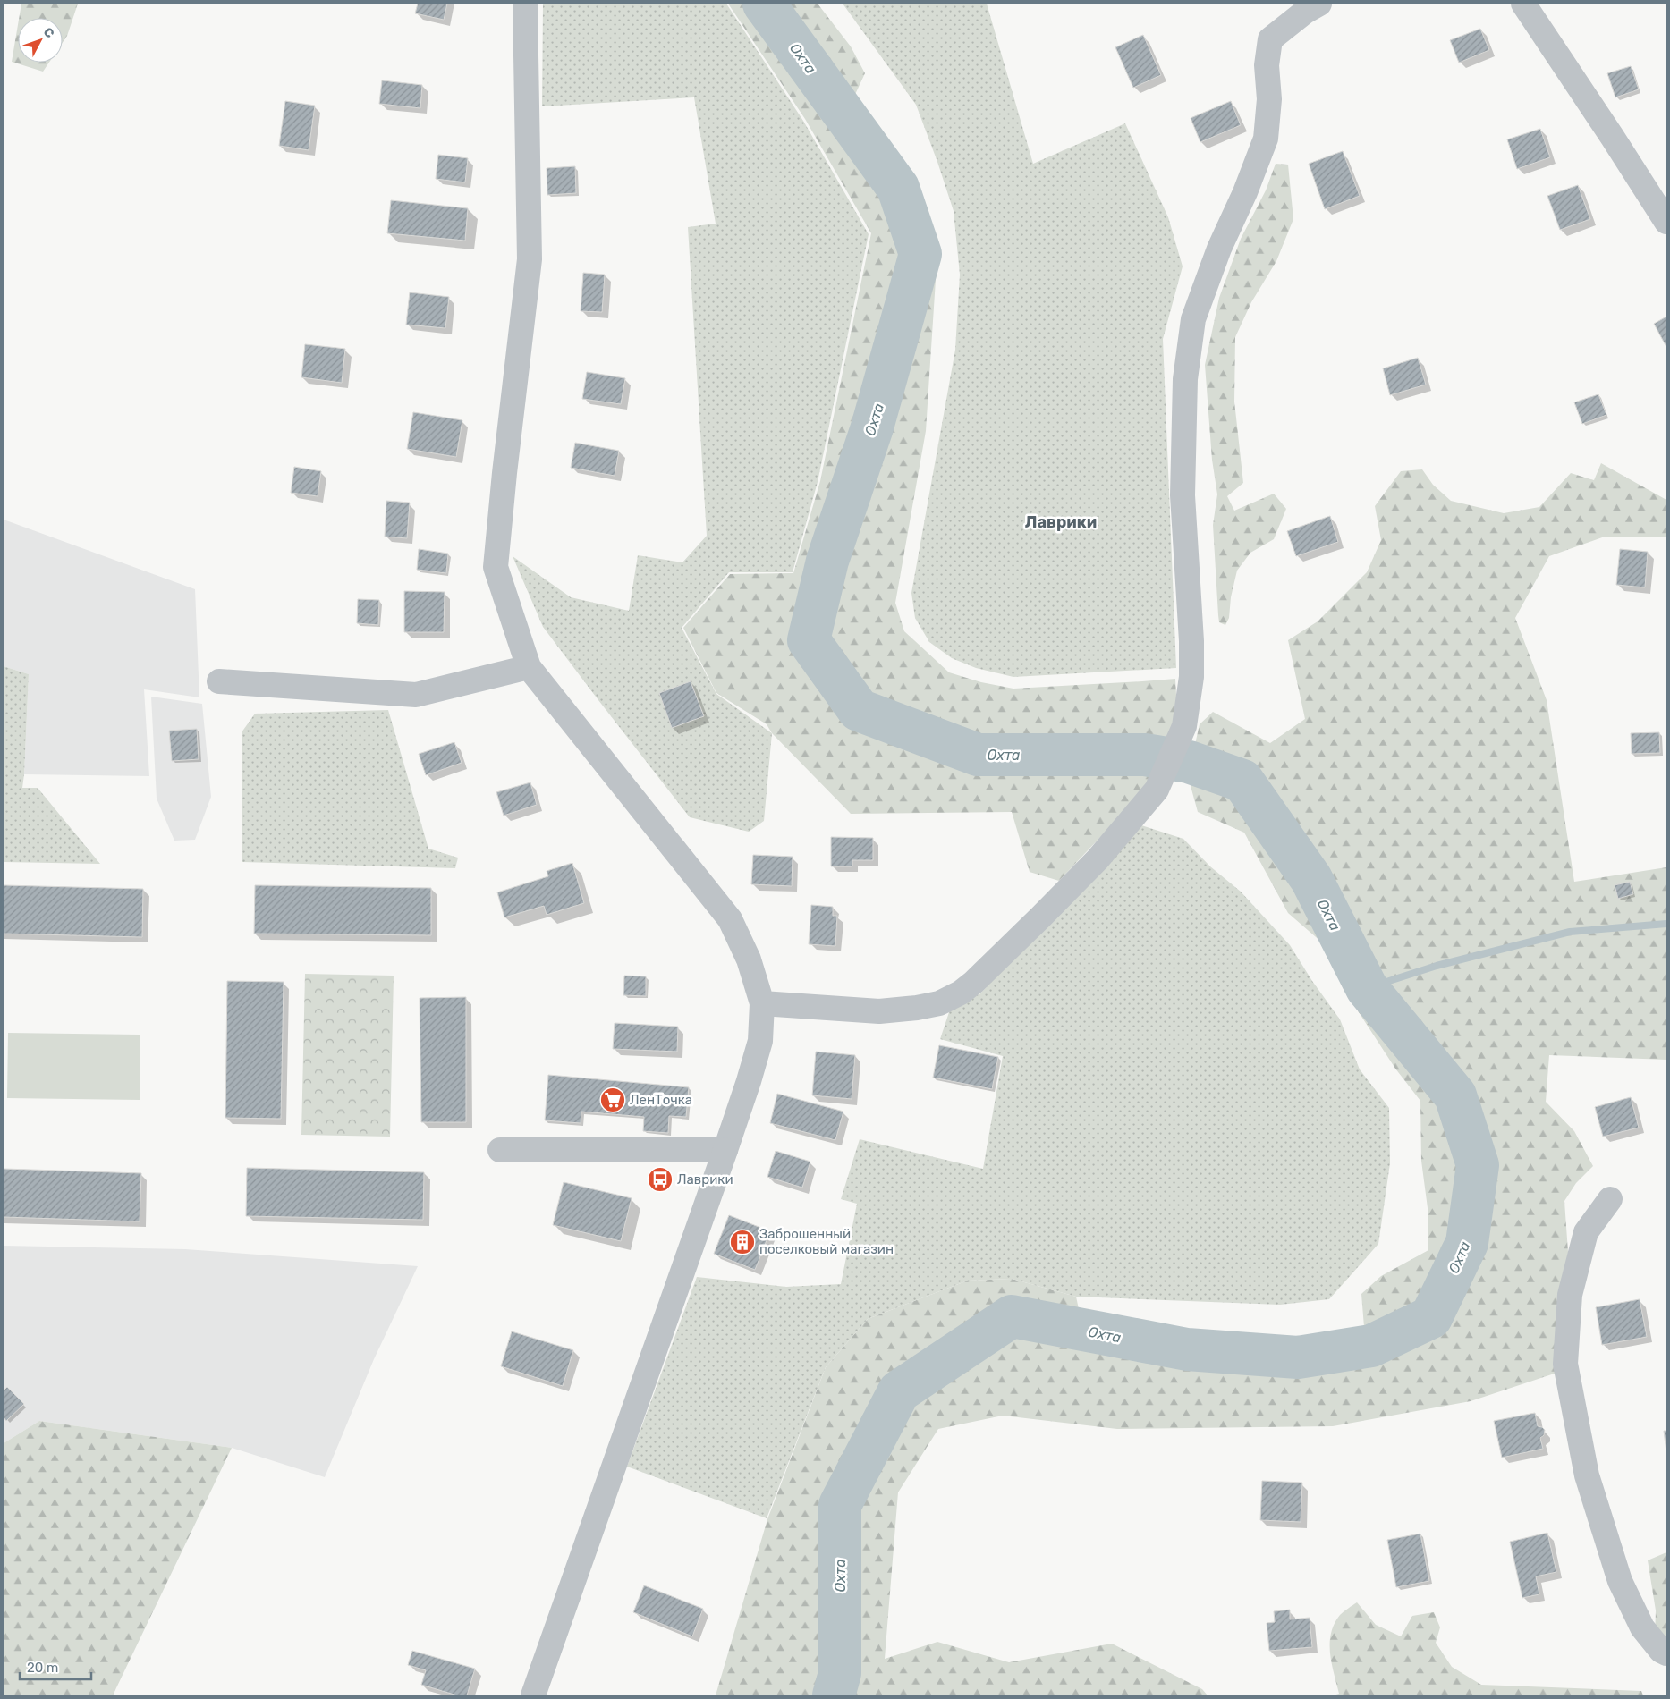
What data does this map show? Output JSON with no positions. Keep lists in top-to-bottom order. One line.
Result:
{"districts":["Лаврики"],"water":["Охта"],"places":{"supermarket":["ЛенТочка"],"bus stop":["Лаврики"],"building":["Заброшенный поселковый магазин"]},"scale_bar":"20 m","north":"top right"}
